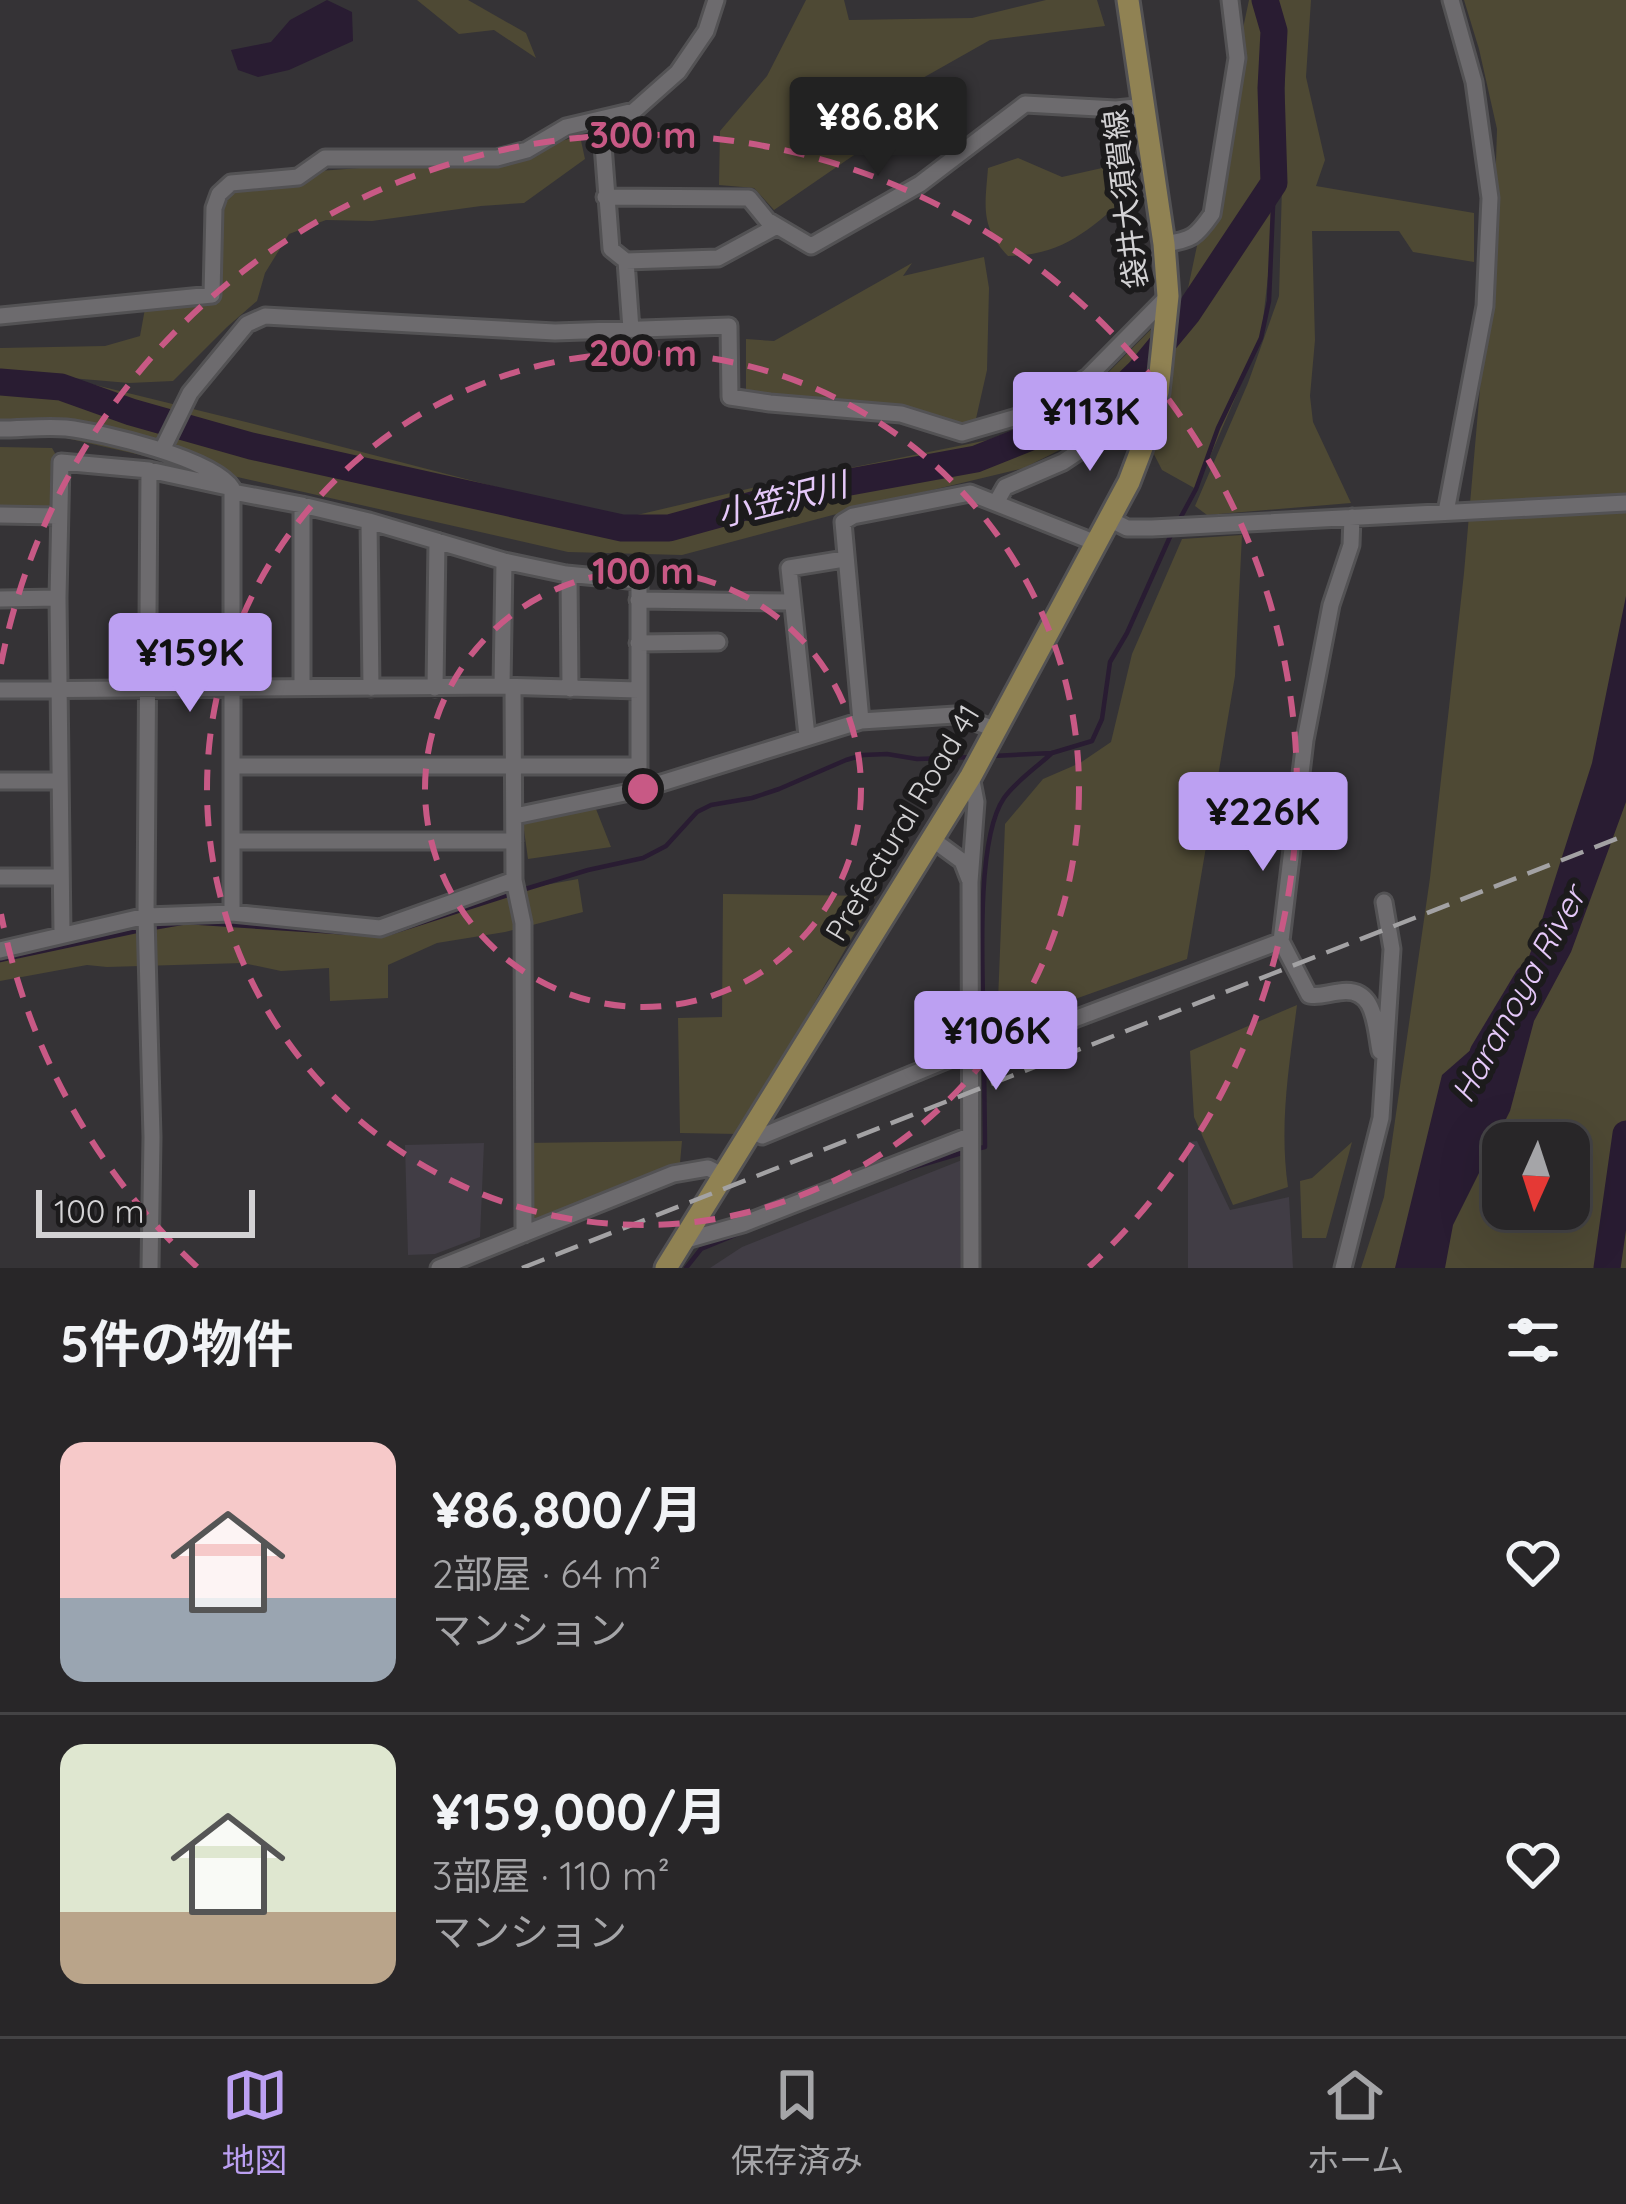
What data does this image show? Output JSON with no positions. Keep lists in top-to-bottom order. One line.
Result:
{"streets":{"main road":["袋井大須賀線","Prefectural Road 41"]},"crossings":[["袋井大須賀線","Prefectural Road 41"]],"water":["小笠沢川","Haranoya River"],"scale_bar":"100 m","north":"bottom","page":{"price":["¥86.8K","¥113K","¥159K","¥226K","¥106K"],"scale":"100 m","heading":"5件の物件","list":[{"name":"¥86,800/月","note":"2部屋 · 64 m² · マンション"},{"name":"¥159,000/月","note":"3部屋 · 110 m² · マンション"}],"tabs":["地図","保存済み","ホーム"]},"rings":["300 m","200 m","100 m"]}
